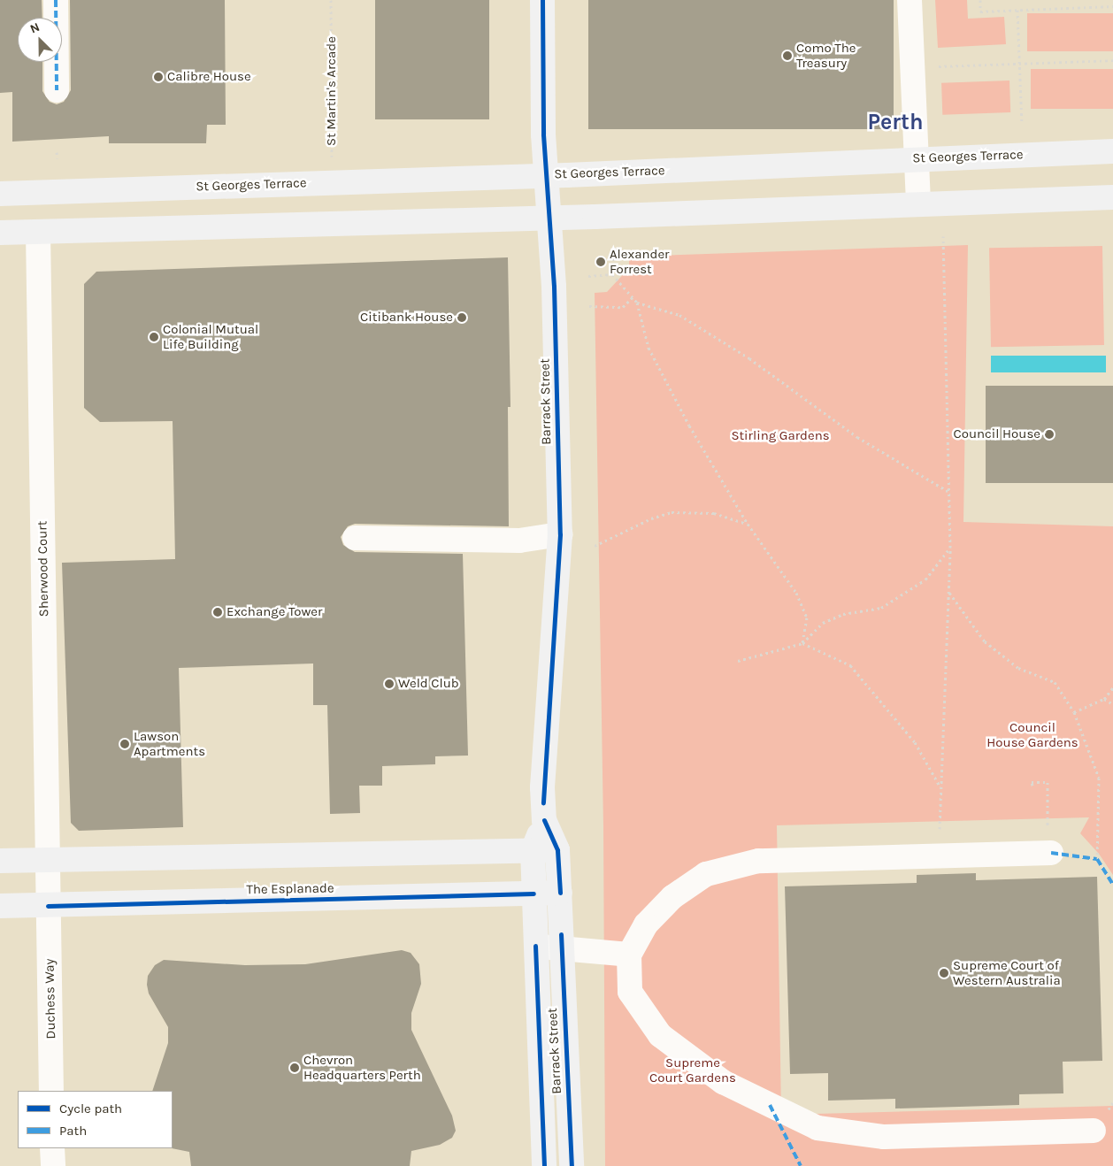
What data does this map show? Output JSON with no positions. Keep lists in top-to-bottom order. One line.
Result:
{"streets":{"main road":["St Georges Terrace","Barrack Street","The Esplanade"],"street":["Sherwood Court","Duchess Way"],"path":["St Martin's Arcade"]},"crossings":[["St Martin's Arcade","St Georges Terrace"],["St Georges Terrace","Barrack Street"],["Barrack Street","The Esplanade"],["Sherwood Court","The Esplanade"],["Sherwood Court","Duchess Way"],["The Esplanade","Duchess Way"]],"districts":["Perth"],"parks":["Stirling Gardens","Council House Gardens","Supreme Court Gardens"],"places":["Como The Treasury","Calibre House","Alexander Forrest","Citibank House","Colonial Mutual Life Building","Council House","Exchange Tower","Weld Club","Lawson Apartments","Supreme Court of Western Australia","Chevron Headquarters Perth"],"legend":["Cycle path","Path"],"north":"top left"}
